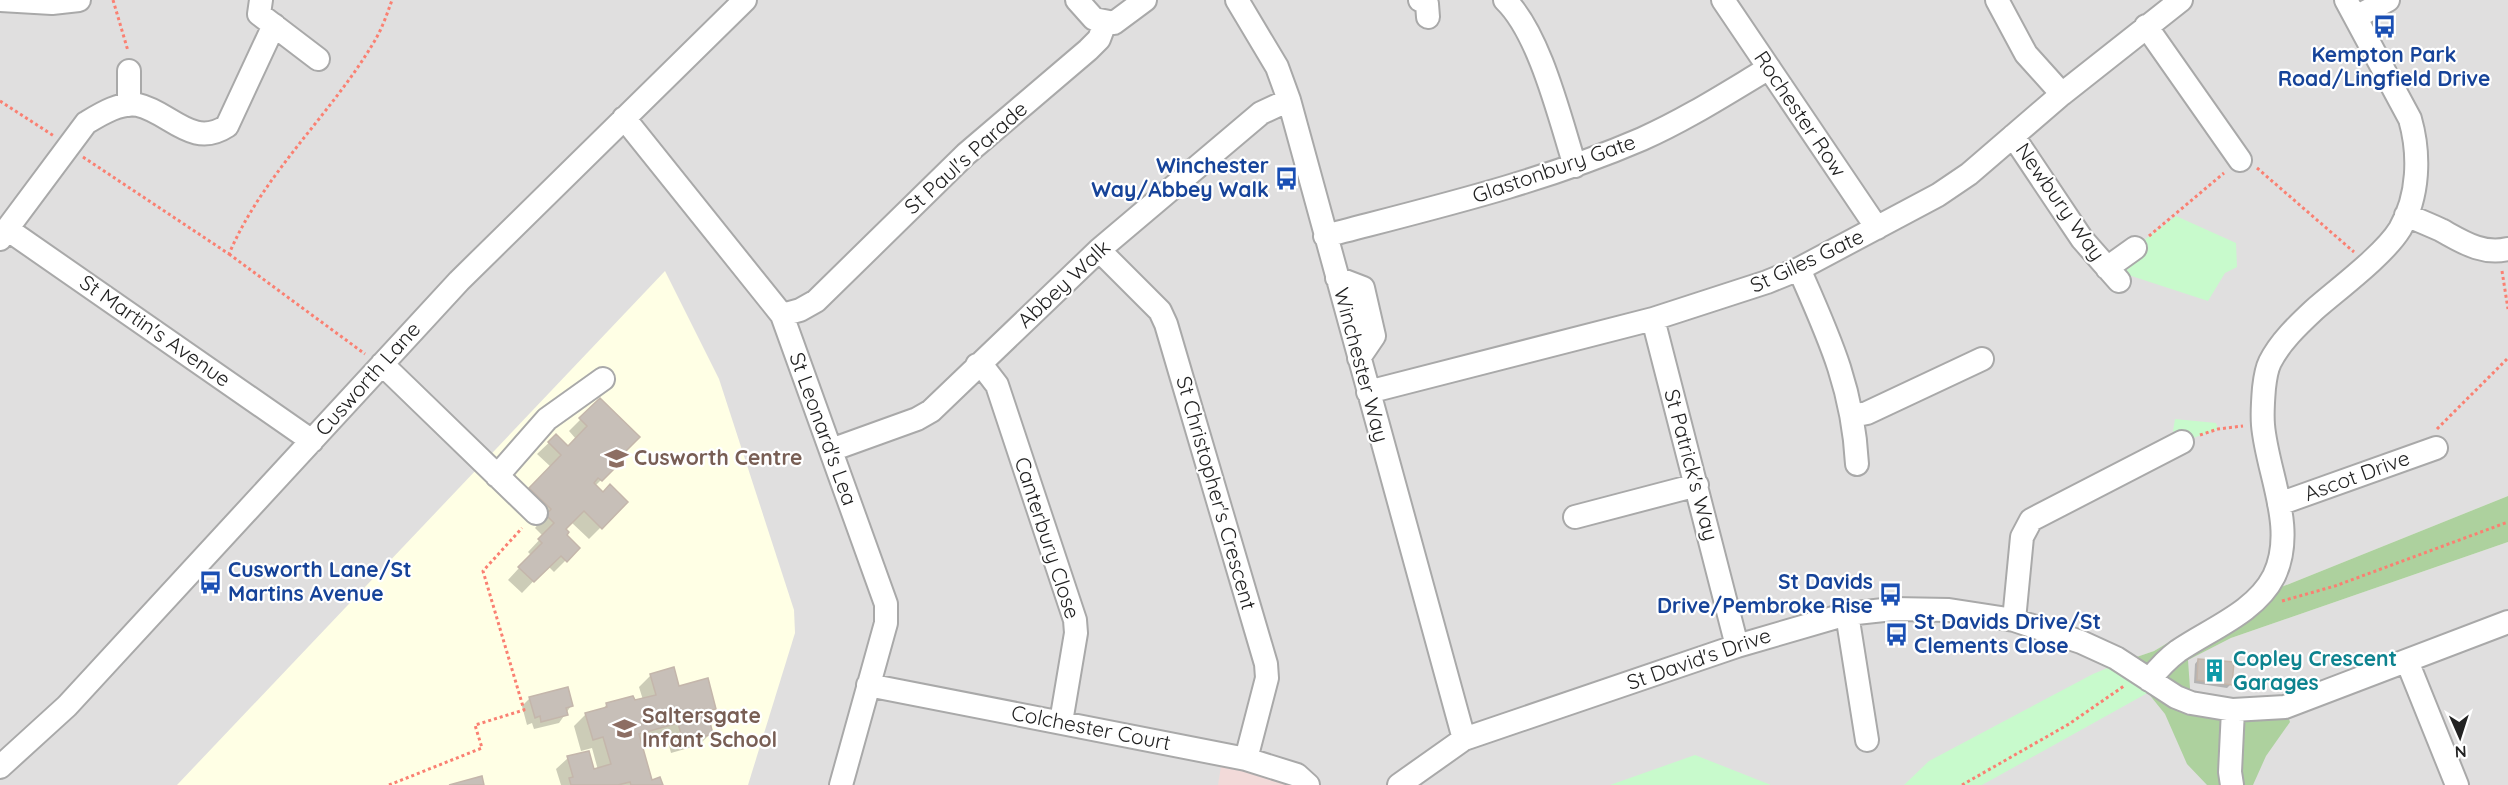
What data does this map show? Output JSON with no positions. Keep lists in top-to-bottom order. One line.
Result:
{"streets":{"street":["Rochester Row","St Paul's Parade","Glastonbury Gate","Newbury Way","St Giles Gate","Abbey Walk","St Martin's Avenue","Winchester Way","Cusworth Lane","St Leonard's Lea","St Patrick's Way","Ascot Drive","St Christopher's Crescent","Canterbury Close","St David's Drive","Colchester Court"]},"crossings":[["Rochester Row","Glastonbury Gate"],["Rochester Row","St Giles Gate"],["St Paul's Parade","St Leonard's Lea"],["Glastonbury Gate","Winchester Way"],["Newbury Way","St Giles Gate"],["St Giles Gate","Winchester Way"],["St Giles Gate","St Patrick's Way"],["Abbey Walk","Winchester Way"],["Abbey Walk","St Leonard's Lea"],["Abbey Walk","St Christopher's Crescent"],["Abbey Walk","Canterbury Close"],["St Martin's Avenue","Cusworth Lane"],["Winchester Way","St David's Drive"],["Cusworth Lane","St Leonard's Lea"],["St Leonard's Lea","Colchester Court"],["St Patrick's Way","St David's Drive"],["St Christopher's Crescent","Colchester Court"],["Canterbury Close","Colchester Court"]],"places":{"bus stop":["Kempton Park Road/Lingfield Drive","Winchester Way/Abbey Walk","Cusworth Lane/St Martins Avenue","St Davids Drive/Pembroke Rise","St Davids Drive/St Clements Close"],"school or university":["Cusworth Centre","Saltersgate Infant School"],"building":["Copley Crescent Garages"]},"north":"bottom"}
